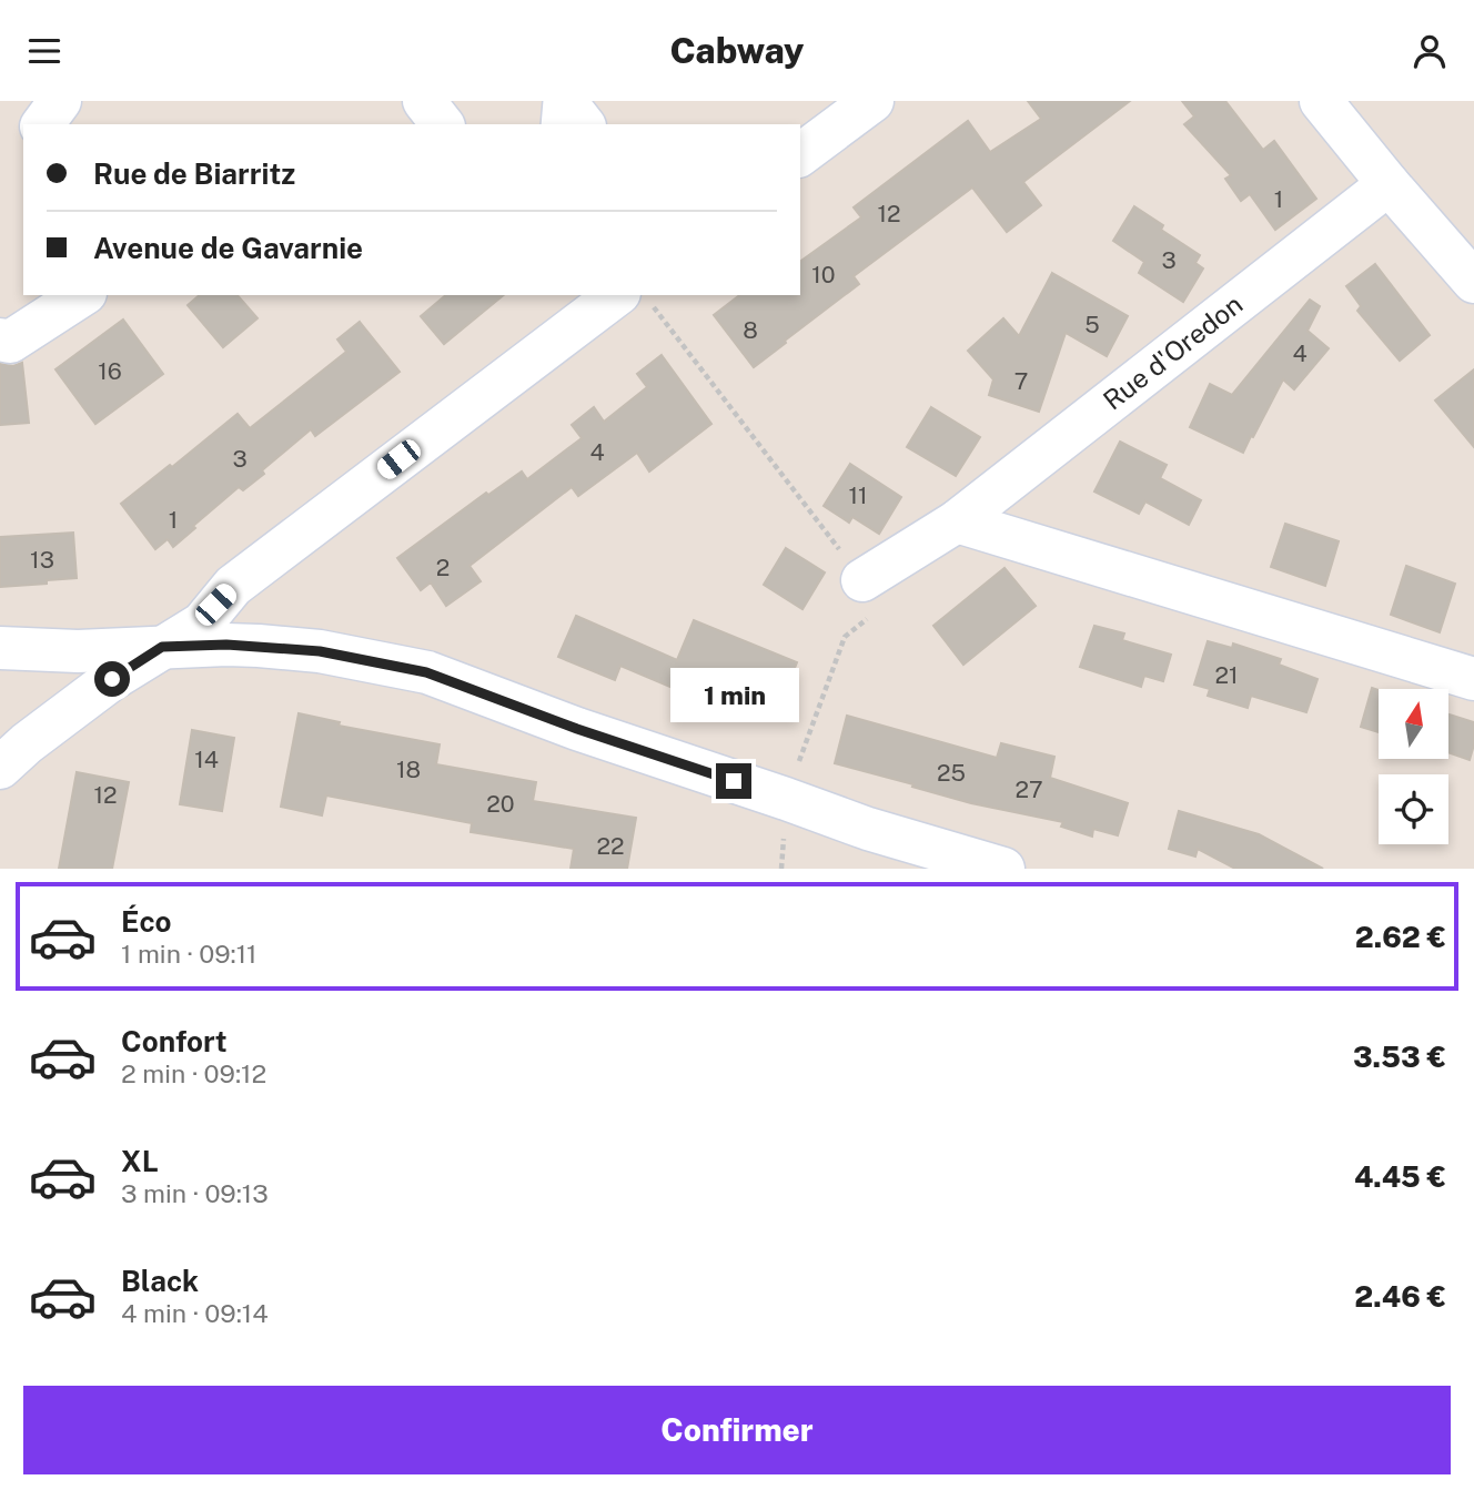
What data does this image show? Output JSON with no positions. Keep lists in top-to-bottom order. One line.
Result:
{"streets":{"street":["Rue d'Oredon"]},"house_numbers":["1","12","3","10","5","8","4","16","7","4","3","11","1","13","2","21","14","18","25","27","12","20","22"],"north":"top","page":{"header":"Cabway","banner":["Rue de Biarritz","Avenue de Gavarnie"],"bubble":"1 min","list":[{"name":"Éco","note":"1 min · 09:11","value":"2.62 €"},{"name":"Confort","note":"2 min · 09:12","value":"3.53 €"},{"name":"XL","note":"3 min · 09:13","value":"4.45 €"},{"name":"Black","note":"4 min · 09:14","value":"2.46 €"}],"buttons":"Confirmer"}}
